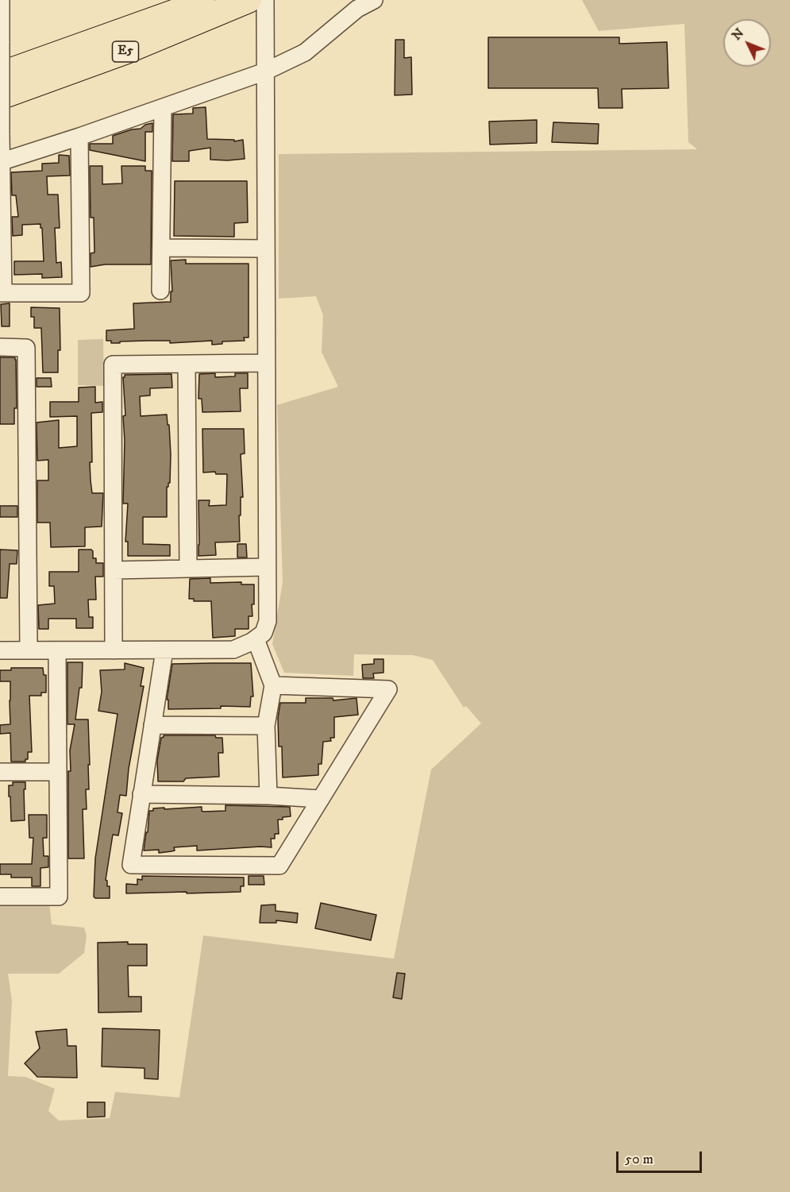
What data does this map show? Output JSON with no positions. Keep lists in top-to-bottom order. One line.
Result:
{"streets":{"highway":["E5"]},"scale_bar":"50 m","north":"top left"}
